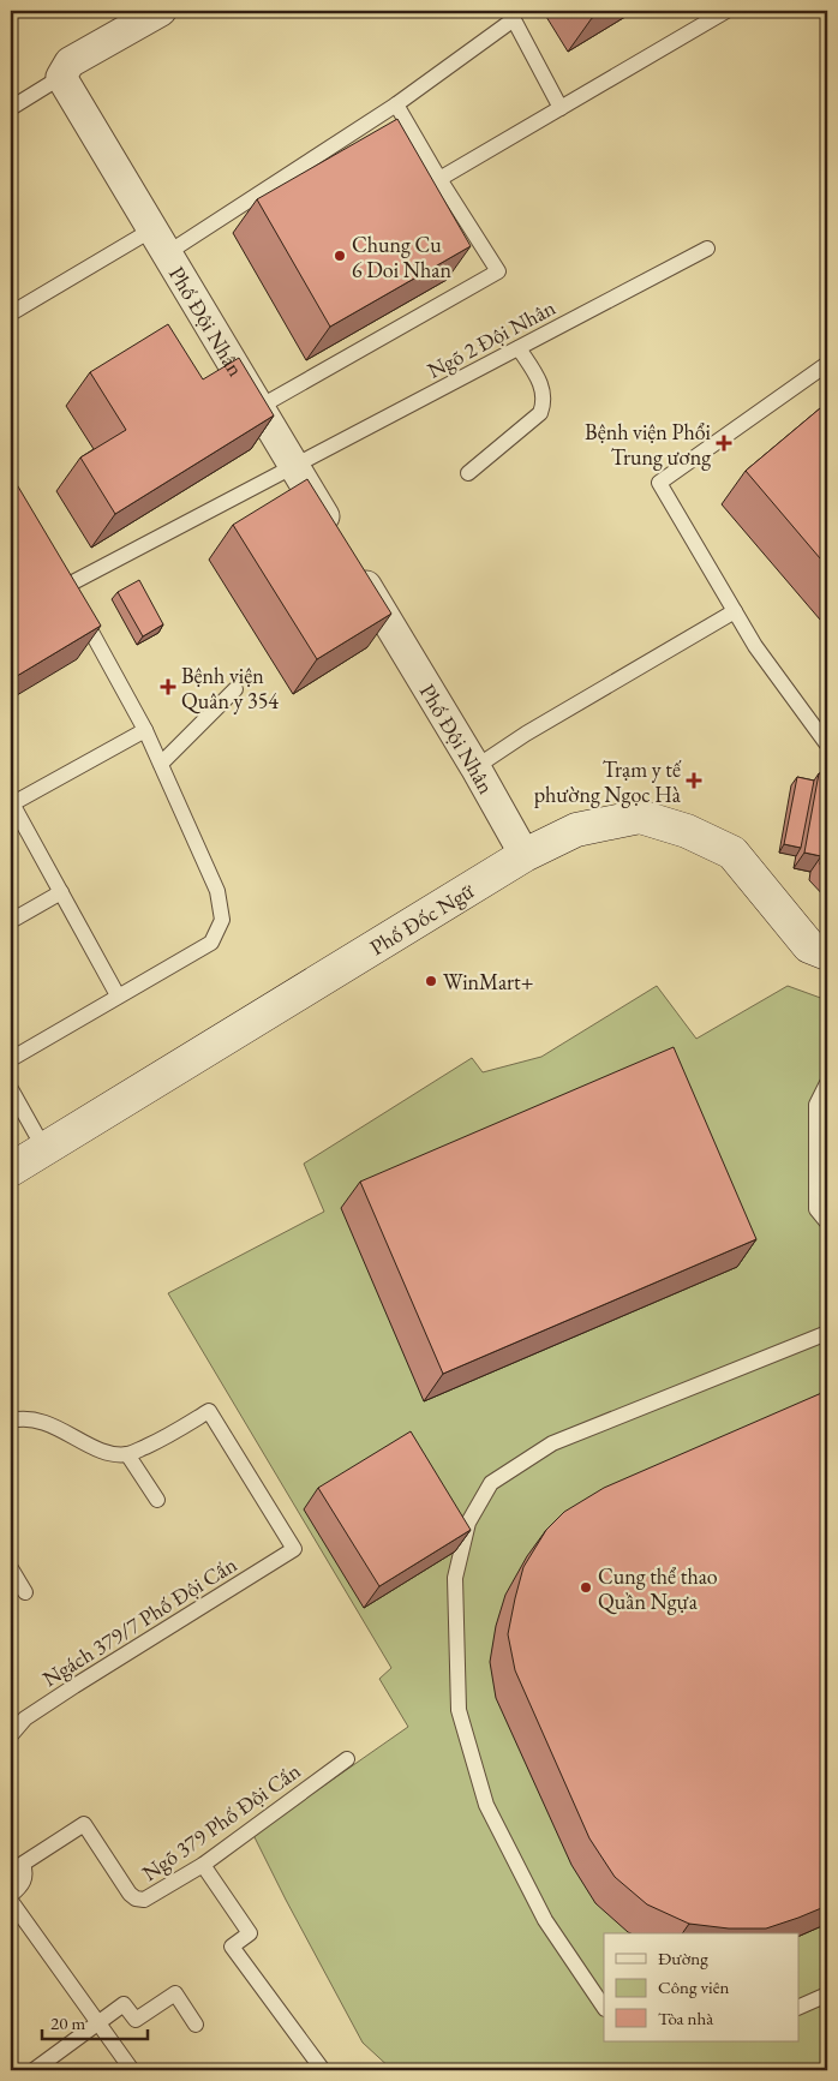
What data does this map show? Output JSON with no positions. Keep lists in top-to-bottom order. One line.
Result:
{"streets":{"street":["Phố Đội Nhân","Phố Đốc Ngữ"],"lane":["Ngõ 2 Đội Nhân","Ngách 379/7 Phố Đội Cấn","Ngõ 379 Phố Đội Cấn"]},"crossings":[["Phố Đội Nhân","Ngõ 2 Đội Nhân"],["Phố Đội Nhân","Phố Đốc Ngữ"]],"places":{"other":["Chung Cu 6 Doi Nhan","WinMart+","Cung thể thao Quần Ngựa"],"health":["Bệnh viện Phổi Trung ương","Bệnh viện Quân y 354","Trạm y tế phường Ngọc Hà"]},"legend":["Đường","Công viên","Tòa nhà"],"scale_bar":"20 m"}
